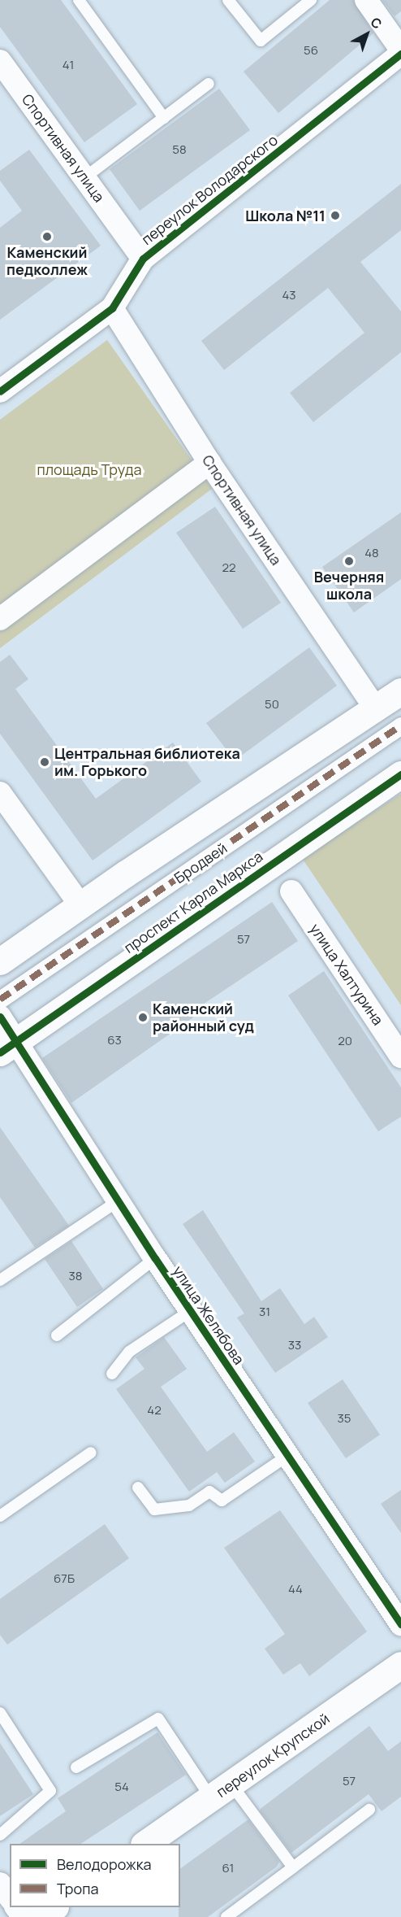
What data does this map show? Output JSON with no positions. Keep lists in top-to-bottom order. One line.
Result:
{"streets":{"street":["Спортивная улица","переулок Володарского","Бродвей","проспект Карла Маркса","улица Халтурина","улица Желябова","переулок Крупской"]},"crossings":[["Спортивная улица","переулок Володарского"],["проспект Карла Маркса","улица Желябова"]],"parks":["площадь Труда"],"places":["Школа №11","Каменский педколлеж","Вечерняя школа","Центральная библиотека им. Горького","Каменский районный суд"],"house_numbers":["56","41","58","43","48","22","50","57","63","20","38","31","33","42","35","67Б","44","57","54","61"],"legend":["Велодорожка","Тропа"],"north":"top right"}
